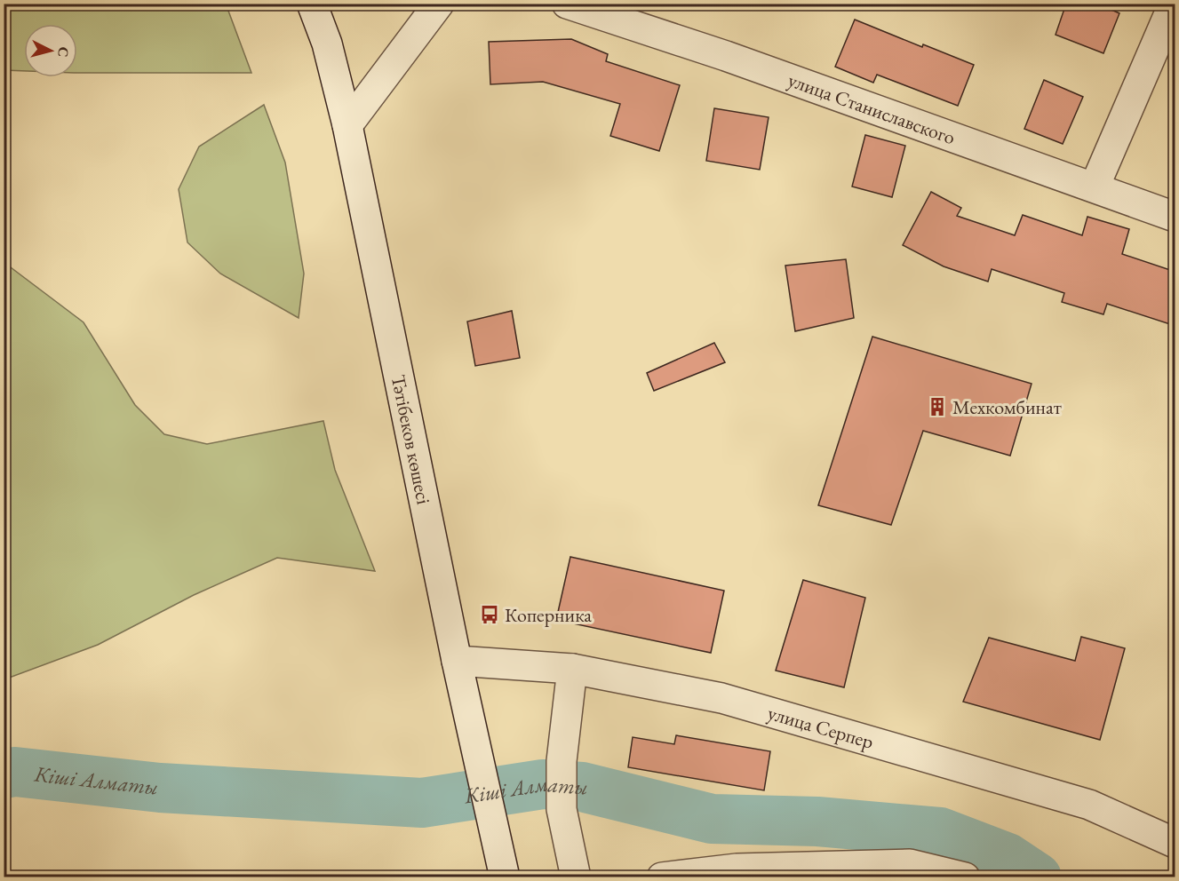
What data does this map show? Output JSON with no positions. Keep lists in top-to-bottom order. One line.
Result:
{"streets":{"street":["улица Станиславского","Тәтібеков көшесі","улица Серпер"]},"crossings":[["Тәтібеков көшесі","улица Серпер"]],"water":["Кіші Алматы"],"places":{"building":["Мехкомбинат"],"bus stop":["Коперника"]},"north":"right"}
